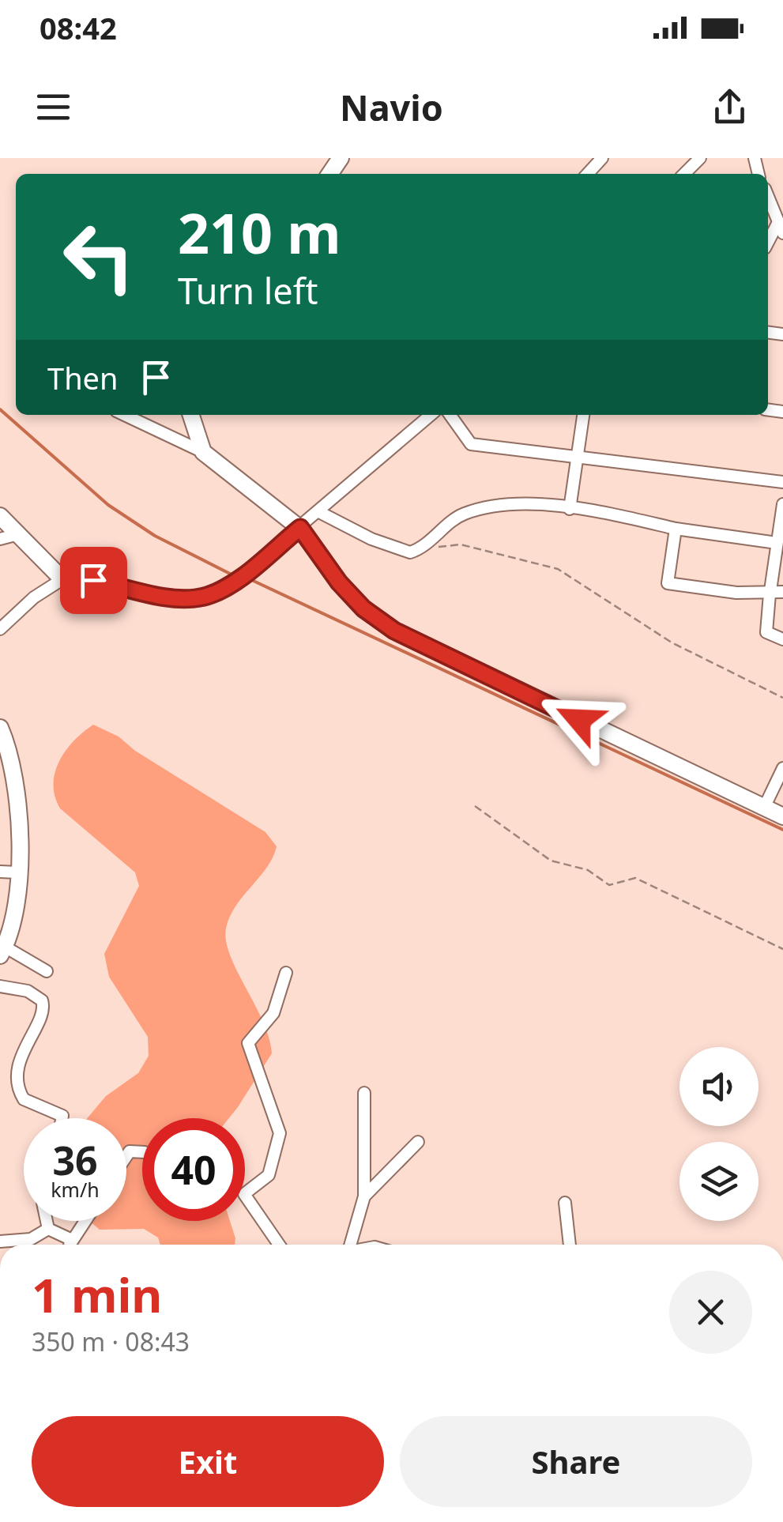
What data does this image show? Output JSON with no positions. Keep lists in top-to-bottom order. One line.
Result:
{"page":{"status":"08:42","header":"Navio","turn":["210 m","Turn left"],"then":"Then","speed":"36 km/h","limit":"40","heading":["1 min","350 m · 08:43"],"buttons":["Exit","Share"]}}
